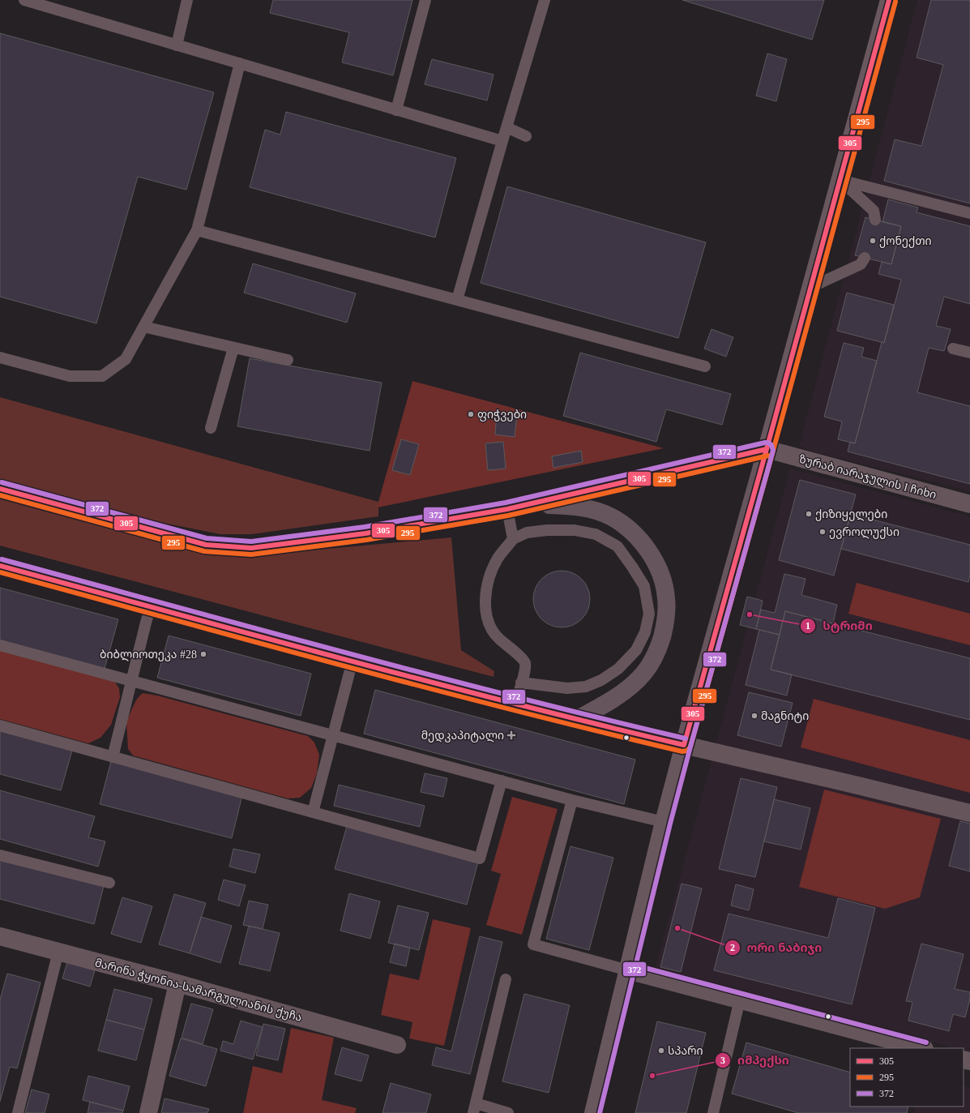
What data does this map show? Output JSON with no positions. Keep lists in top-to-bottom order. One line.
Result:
{"streets":{"street":["ზურაბ იარაჯულის I ჩიხი","მარინა ჭყონია-სამარგულიანის ქუჩა"]},"places":{"other":["ქონექთი","ფიჭვები","ქიზიყელები","ევროლუქსი","სტრიმი","ბიბლიოთეკა #28","მაგნიტი","ორი ნაბიჯი","სპარი","იმპექსი"],"health":["მედკაპიტალი"]},"lines":["transit line 305","transit line 295","transit line 372"],"legend":["305","295","372"]}
